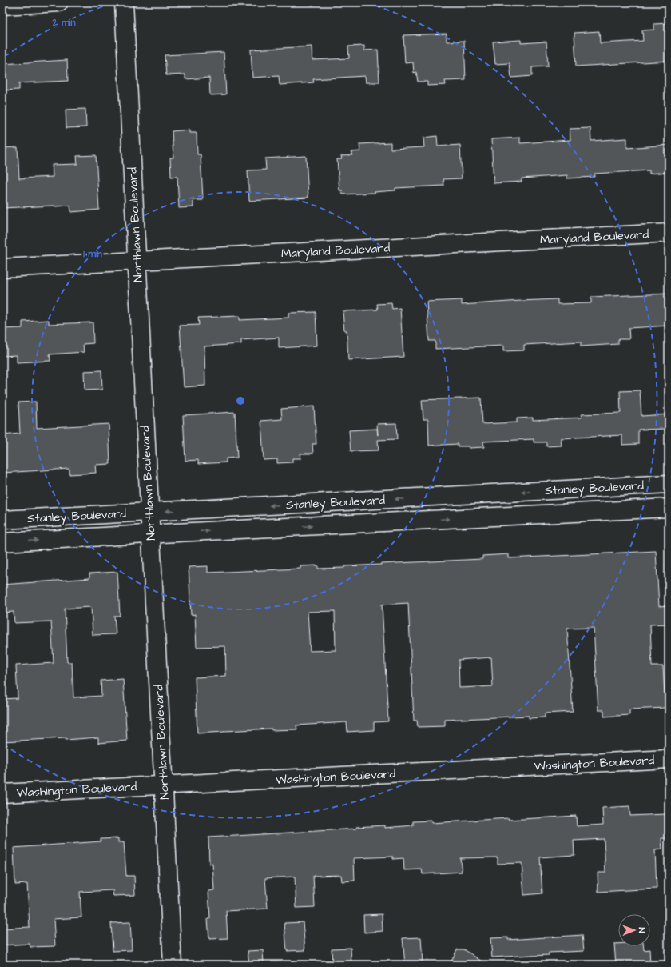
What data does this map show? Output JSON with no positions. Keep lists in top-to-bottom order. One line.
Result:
{"streets":{"street":["Northlawn Boulevard","Maryland Boulevard","Stanley Boulevard","Washington Boulevard"]},"crossings":[["Northlawn Boulevard","Maryland Boulevard"],["Northlawn Boulevard","Stanley Boulevard"],["Northlawn Boulevard","Washington Boulevard"]],"north":"right","rings":["2 min","1 min"]}
